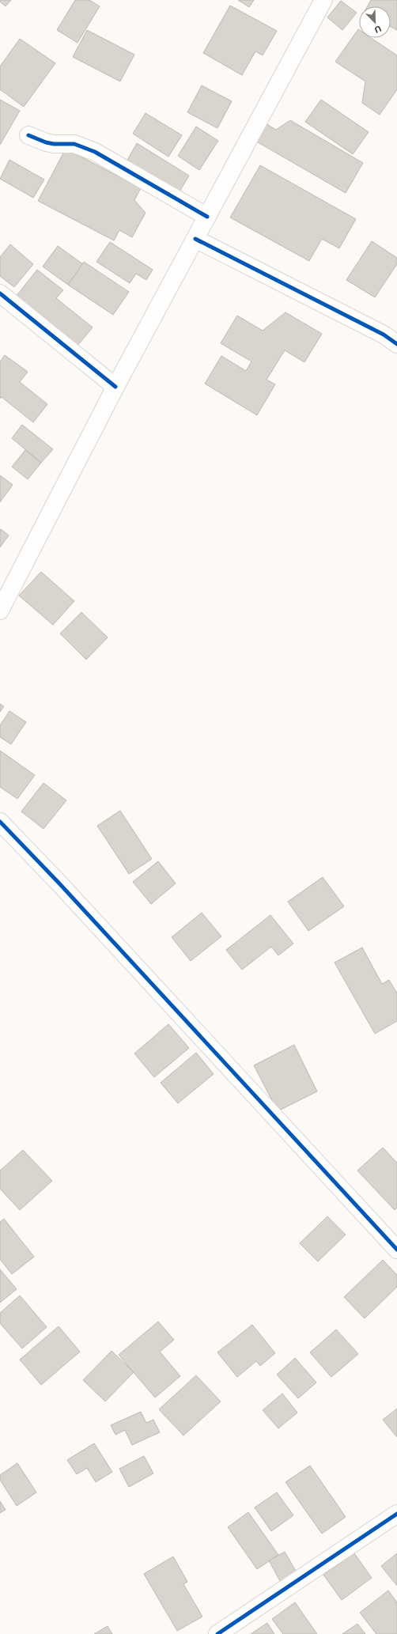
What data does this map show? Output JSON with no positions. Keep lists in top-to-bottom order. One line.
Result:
{"north":"bottom right"}
